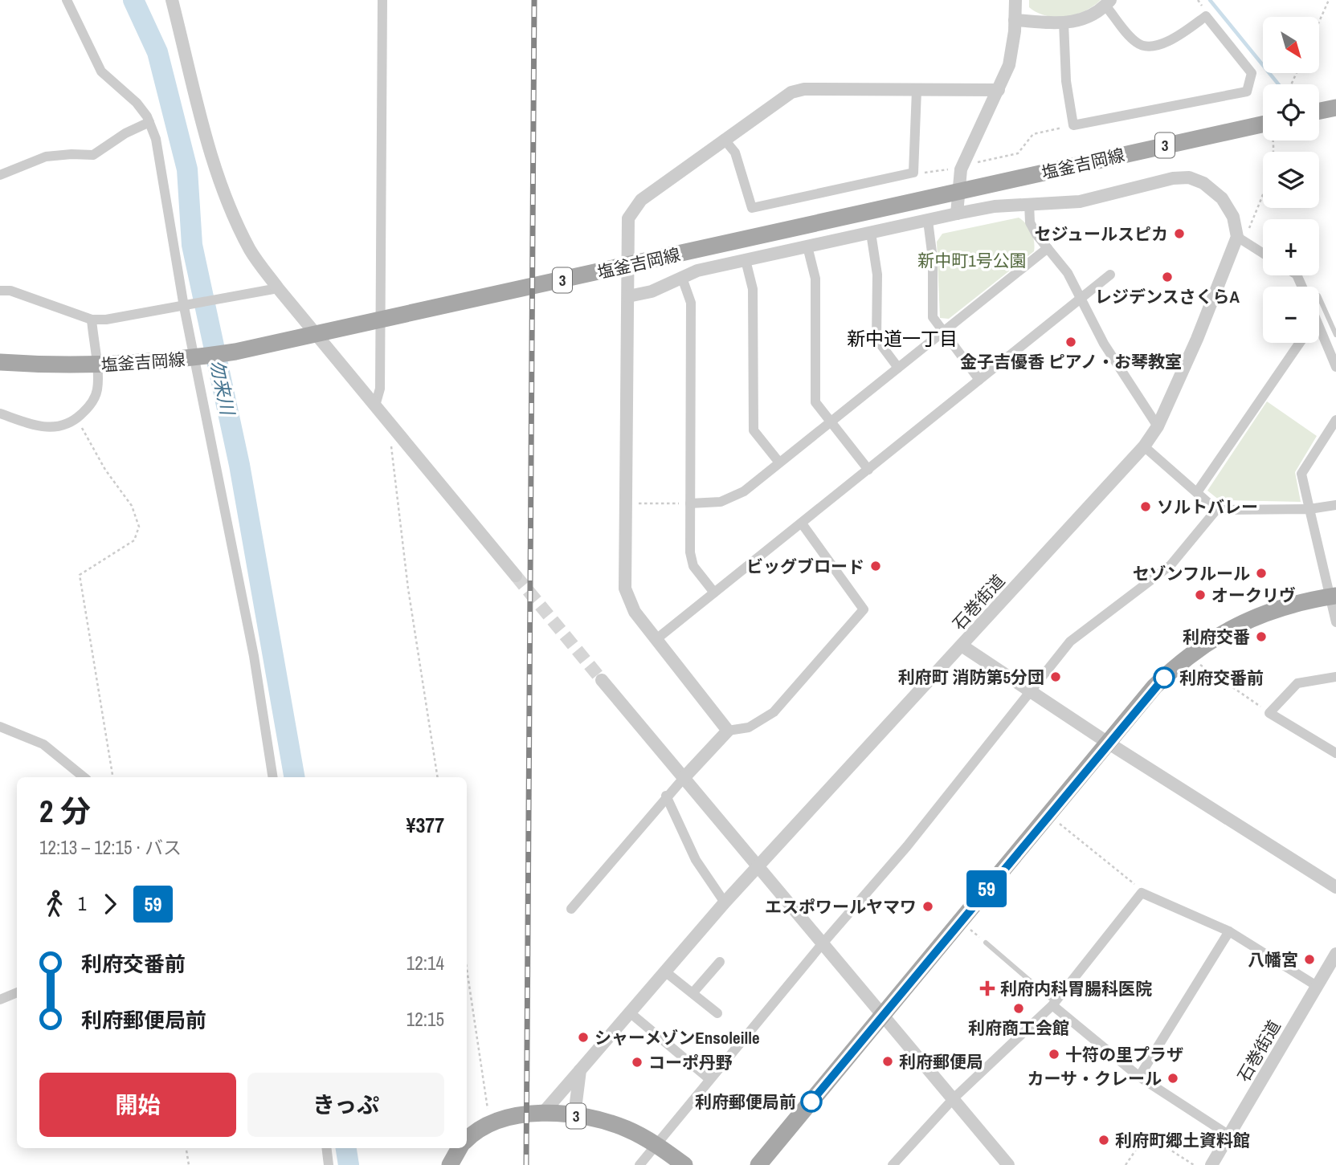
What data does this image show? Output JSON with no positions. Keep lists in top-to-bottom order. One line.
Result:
{"streets":{"main road":["3","塩釜吉岡線"],"street":["石巻街道"]},"districts":["新中道一丁目"],"water":["勿来川"],"parks":["新中町1号公園"],"places":{"other":["セジュールスピカ","レジデンスさくらA","金子吉優香 ピアノ・お琴教室","ソルトバレー","ビッグブロード","セゾンフルール","オークリヴ","利府交番","利府町 消防第5分団","利府交番前","エスポワールヤマワ","八幡宮","利府商工会館","シャーメゾンEnsoleille","十符の里プラザ","利府郵便局","コーポ丹野","カーサ・クレール","利府郵便局前","利府町郷土資料館"],"health":["利府内科胃腸科医院"]},"lines":["bus line 59"],"north":"bottom right","page":{"on_map":"59","map_buttons":["+","−"],"heading":["2 分","12:13 – 12:15 · バス","¥377"],"legs":["1","59"],"list":[{"name":"利府交番前","value":"12:14"},{"name":"利府郵便局前","value":"12:15"}],"buttons":["開始","きっぷ"]}}
